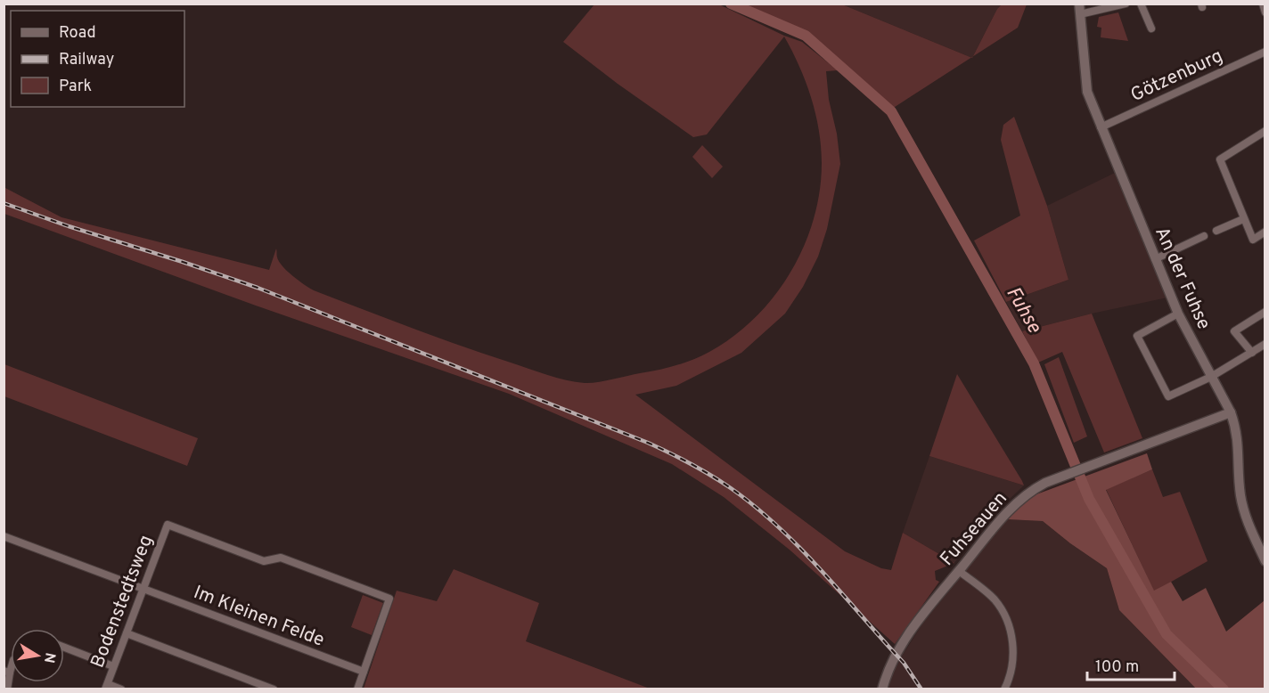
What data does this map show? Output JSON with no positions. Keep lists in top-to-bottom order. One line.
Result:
{"streets":{"street":["Götzenburg","An der Fuhse","Fuhseauen","Bodenstedtsweg","Im Kleinen Felde"]},"crossings":[["Götzenburg","An der Fuhse"],["An der Fuhse","Fuhseauen"],["Bodenstedtsweg","Im Kleinen Felde"]],"water":["Fuhse"],"legend":["Road","Railway","Park"],"scale_bar":"100 m","north":"right"}
